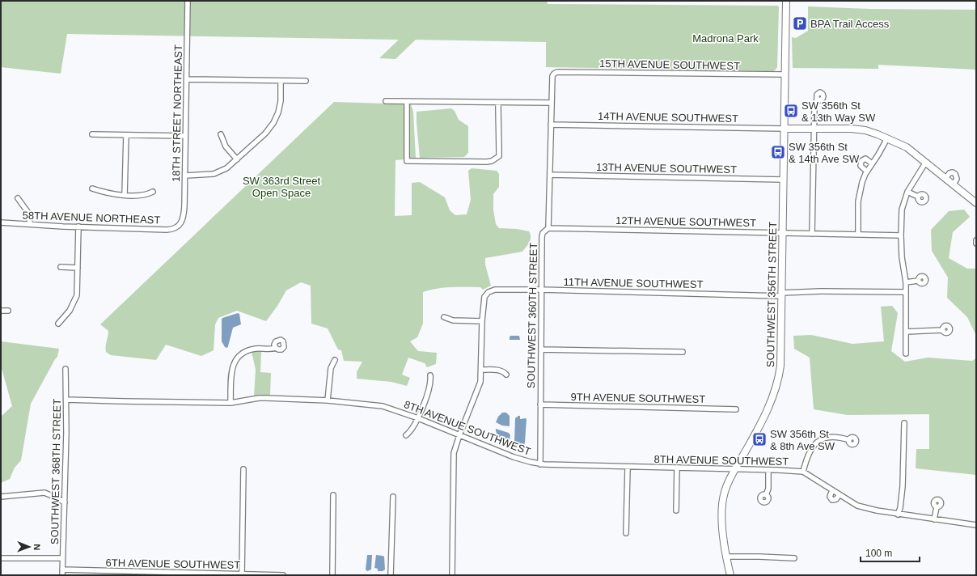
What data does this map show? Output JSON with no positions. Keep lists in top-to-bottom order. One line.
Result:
{"streets":{"main road":["SOUTHWEST 356TH STREET"],"street":["15TH AVENUE SOUTHWEST","18TH STREET NORTHEAST","14TH AVENUE SOUTHWEST","13TH AVENUE SOUTHWEST","58TH AVENUE NORTHEAST","12TH AVENUE SOUTHWEST","11TH AVENUE SOUTHWEST","SOUTHWEST 360TH STREET","9TH AVENUE SOUTHWEST","8TH AVENUE SOUTHWEST","SOUTHWEST 368TH STREET","6TH AVENUE SOUTHWEST"]},"crossings":[["15TH AVENUE SOUTHWEST","SOUTHWEST 356TH STREET"],["15TH AVENUE SOUTHWEST","SOUTHWEST 360TH STREET"],["18TH STREET NORTHEAST","58TH AVENUE NORTHEAST"],["14TH AVENUE SOUTHWEST","SOUTHWEST 356TH STREET"],["14TH AVENUE SOUTHWEST","SOUTHWEST 360TH STREET"],["13TH AVENUE SOUTHWEST","SOUTHWEST 356TH STREET"],["13TH AVENUE SOUTHWEST","SOUTHWEST 360TH STREET"],["12TH AVENUE SOUTHWEST","SOUTHWEST 356TH STREET"],["12TH AVENUE SOUTHWEST","SOUTHWEST 360TH STREET"],["11TH AVENUE SOUTHWEST","SOUTHWEST 356TH STREET"],["11TH AVENUE SOUTHWEST","SOUTHWEST 360TH STREET"],["SOUTHWEST 356TH STREET","8TH AVENUE SOUTHWEST"],["SOUTHWEST 360TH STREET","9TH AVENUE SOUTHWEST"],["SOUTHWEST 360TH STREET","8TH AVENUE SOUTHWEST"],["8TH AVENUE SOUTHWEST","SOUTHWEST 368TH STREET"],["SOUTHWEST 368TH STREET","6TH AVENUE SOUTHWEST"]],"parks":["Madrona Park","SW 363rd Street Open Space"],"places":{"parking":["BPA Trail Access"],"bus stop":["SW 356th St & 13th Way SW","SW 356th St & 14th Ave SW","SW 356th St & 8th Ave SW"]},"scale_bar":"100 m","north":"right"}
